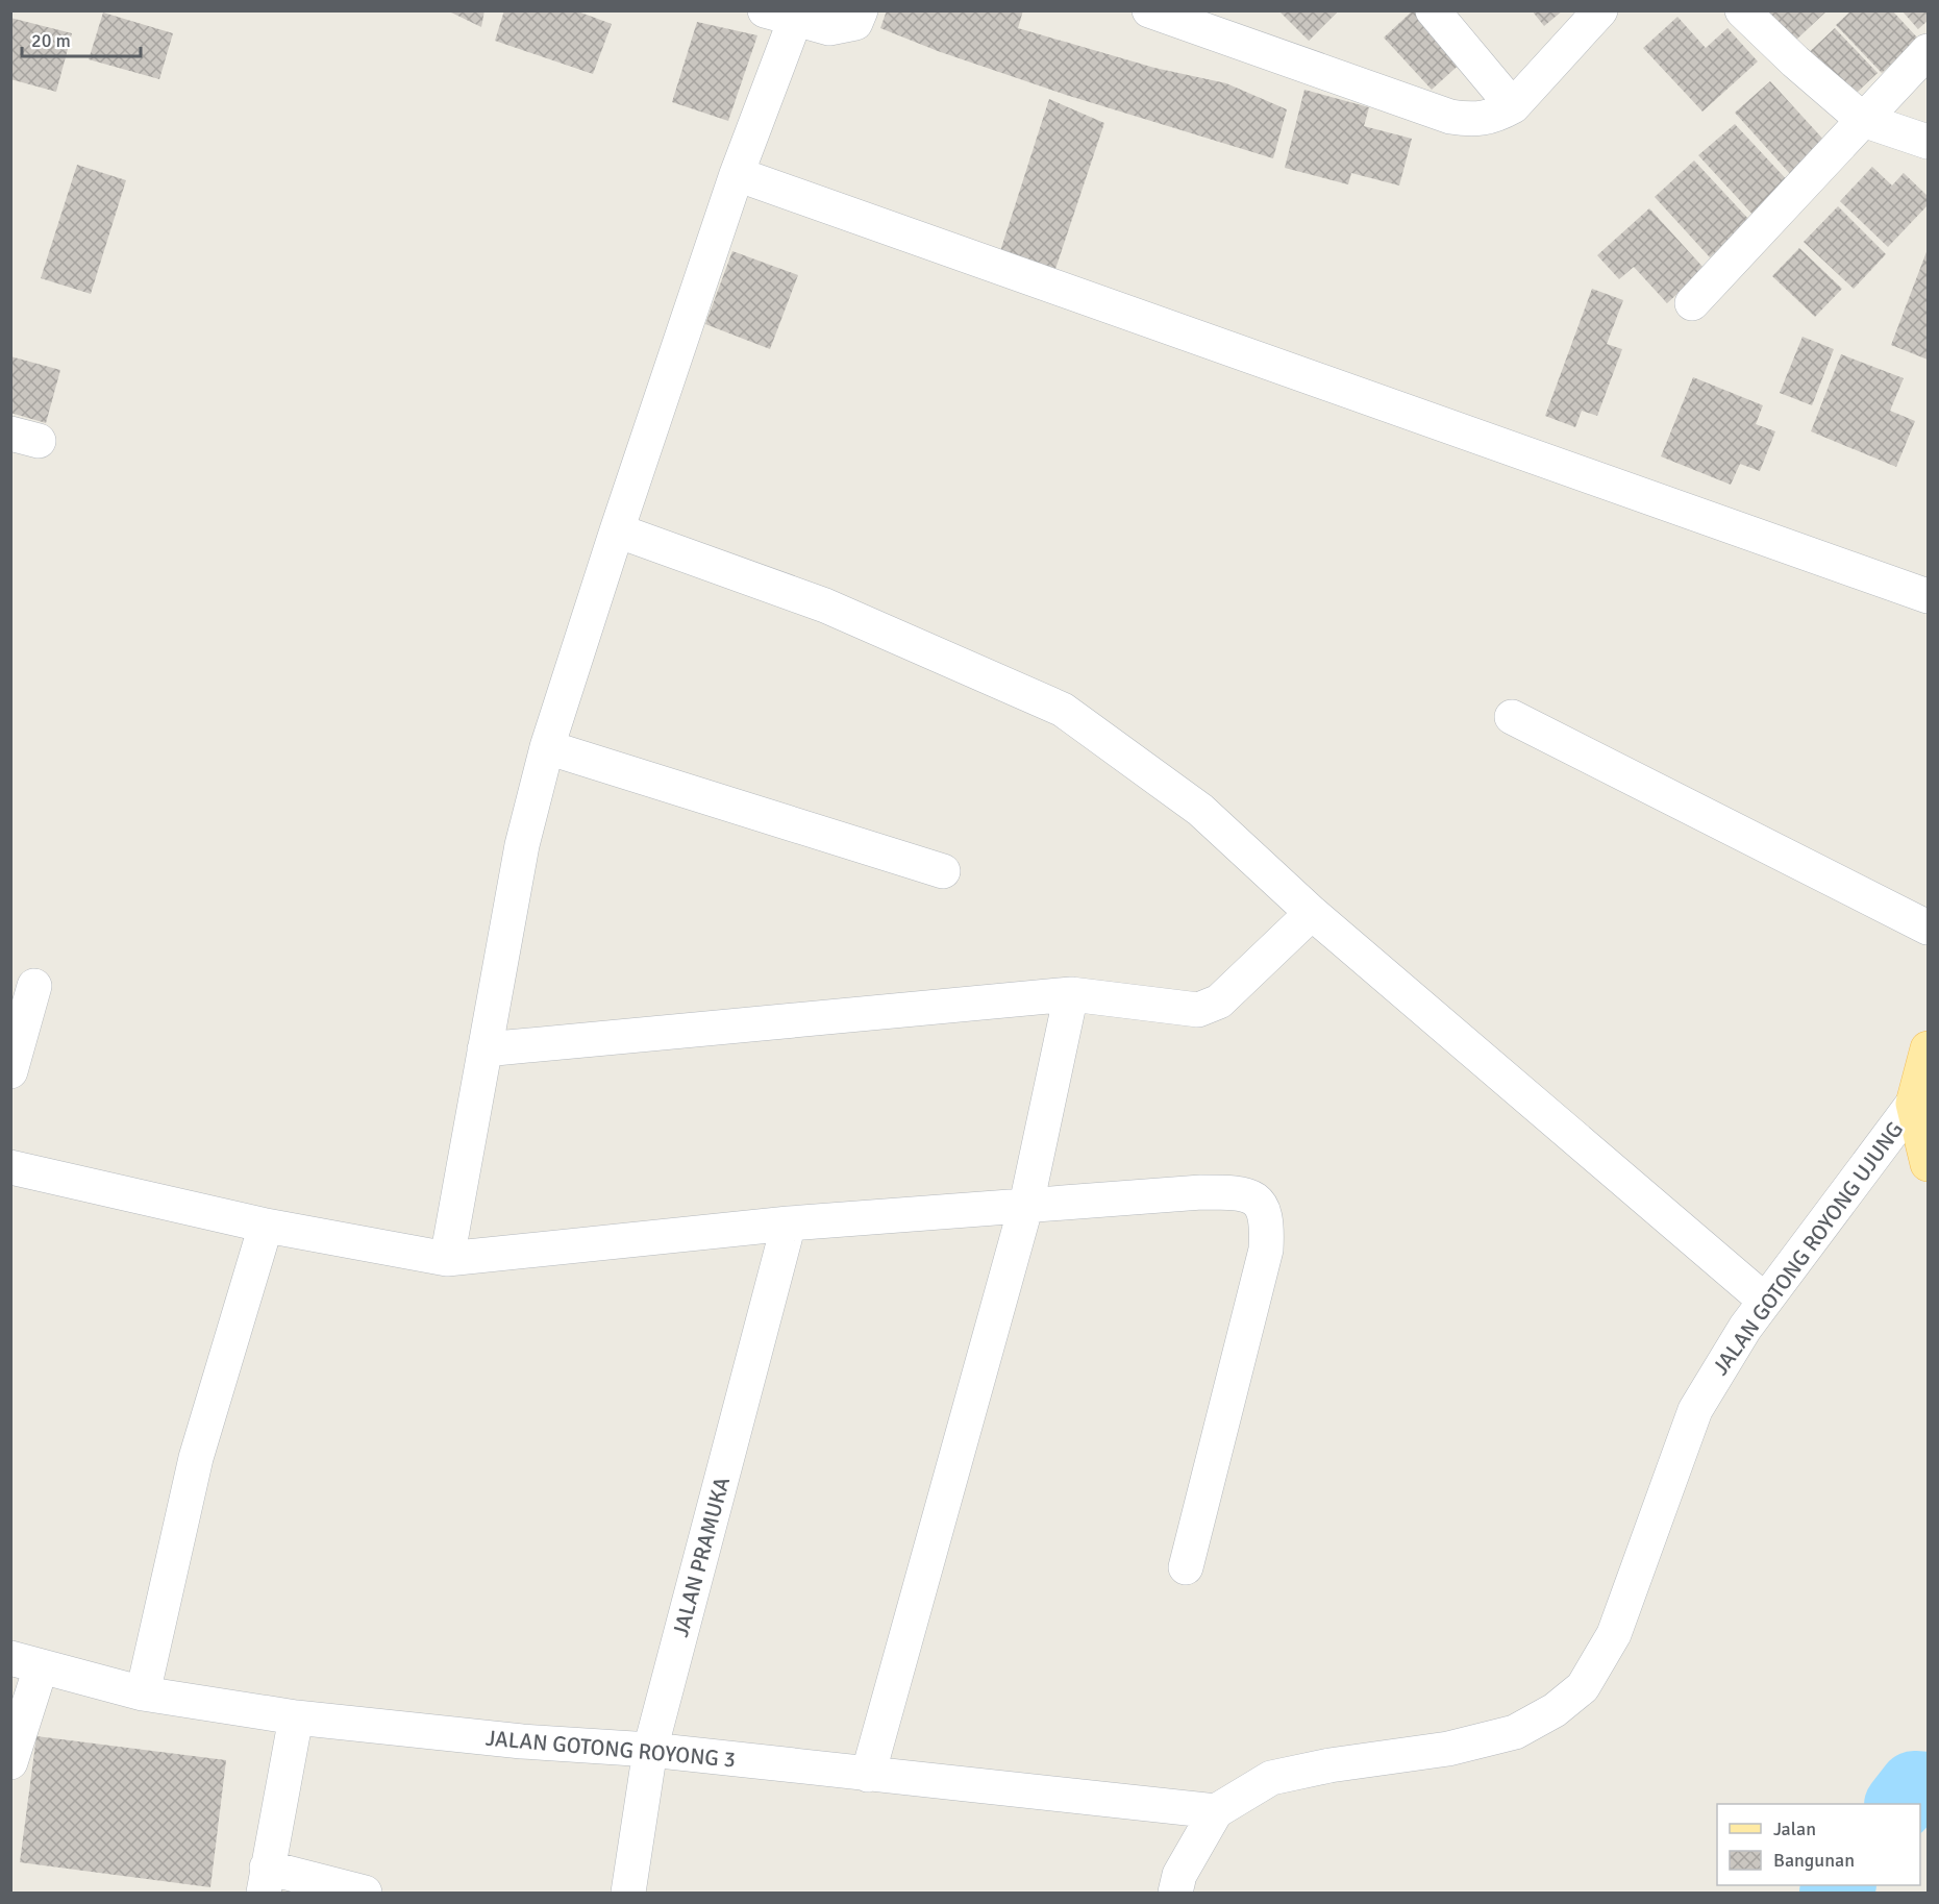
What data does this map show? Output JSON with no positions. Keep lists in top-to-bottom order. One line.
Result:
{"streets":{"street":["JALAN GOTONG ROYONG UJUNG","JALAN PRAMUKA","JALAN GOTONG ROYONG 3"]},"crossings":[["JALAN GOTONG ROYONG UJUNG","JALAN GOTONG ROYONG 3"],["JALAN PRAMUKA","JALAN GOTONG ROYONG 3"]],"legend":["Jalan","Bangunan"],"scale_bar":"20 m"}
